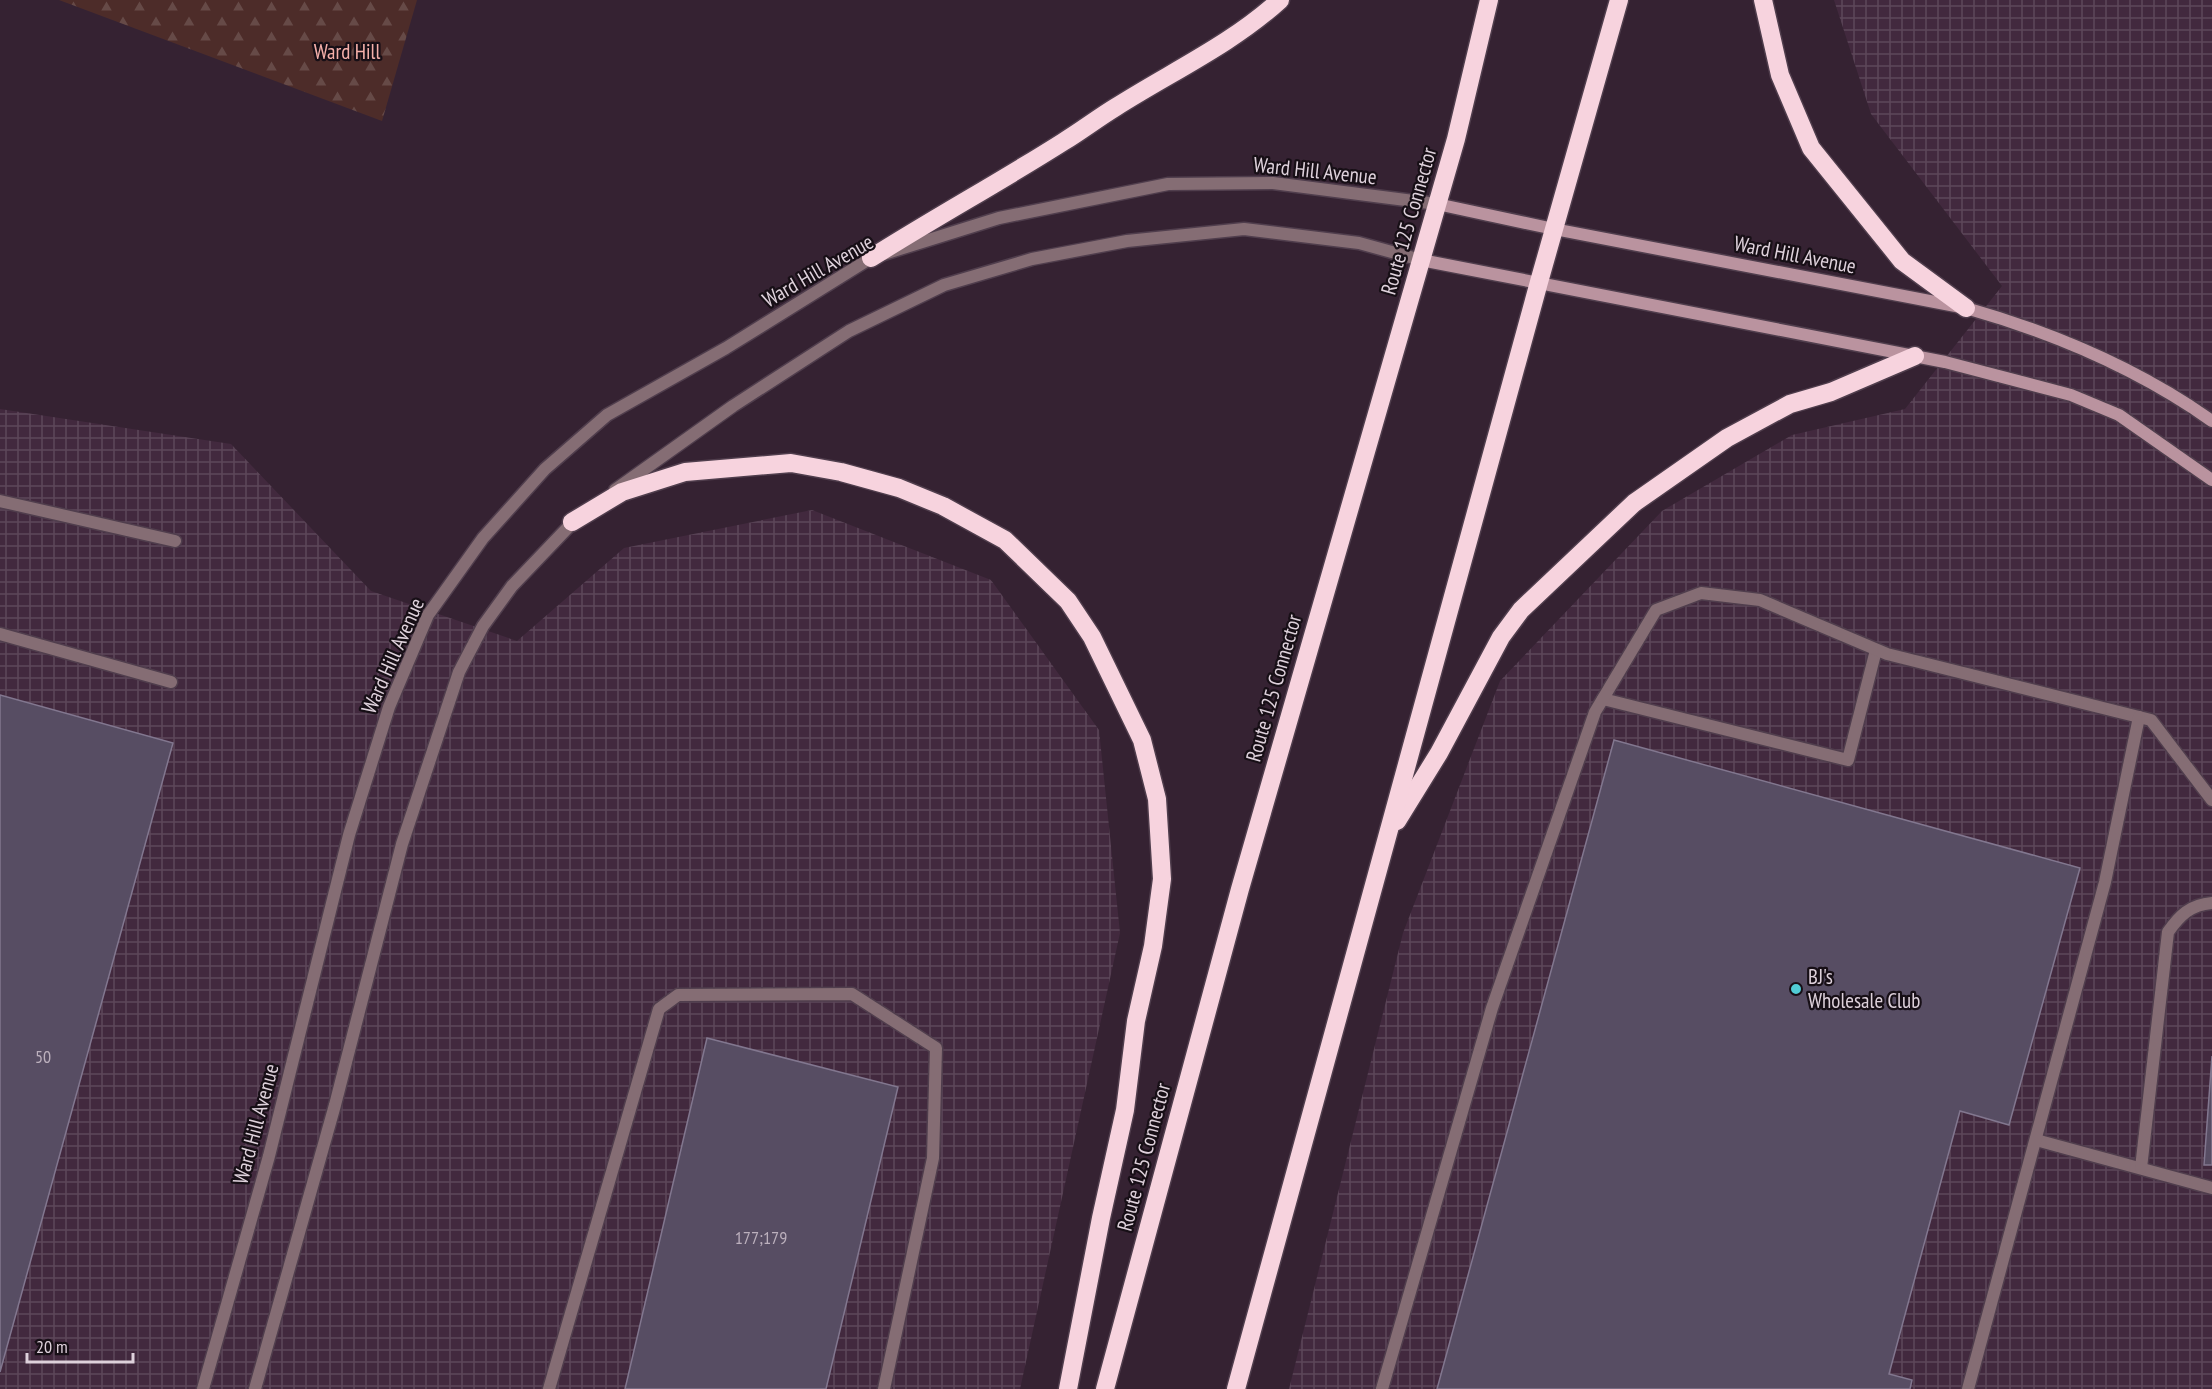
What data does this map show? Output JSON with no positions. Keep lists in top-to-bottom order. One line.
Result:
{"streets":{"highway":["Route 125 Connector"],"street":["Ward Hill Avenue"]},"crossings":[["Ward Hill Avenue","Route 125 Connector"]],"parks":["Ward Hill"],"places":["BJ's Wholesale Club"],"house_numbers":["50","177;179"],"scale_bar":"20 m"}
